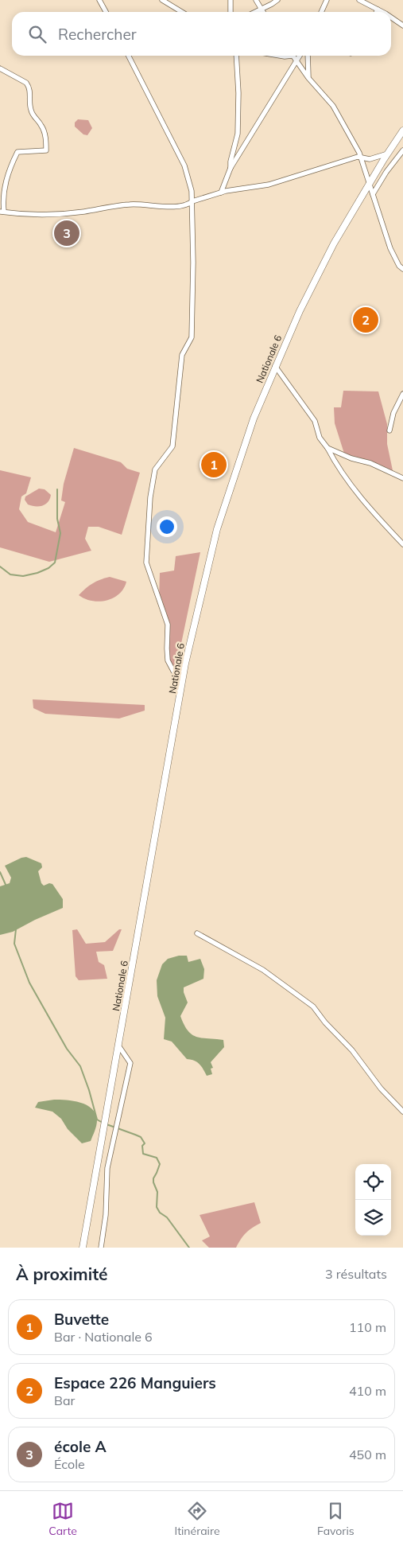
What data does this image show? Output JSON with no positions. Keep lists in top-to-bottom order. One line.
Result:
{"streets":{"main road":["Nationale 6"]},"page":{"search":"Rechercher","pins":["3","2","1"],"heading":["À proximité","3 résultats"],"list":[{"mark":"1","name":"Buvette","note":"Bar · Nationale 6","value":"110 m"},{"mark":"2","name":"Espace 226 Manguiers","note":"Bar","value":"410 m"},{"mark":"3","name":"école A","note":"École","value":"450 m"}],"nav":["Carte","Itinéraire","Favoris"]}}
